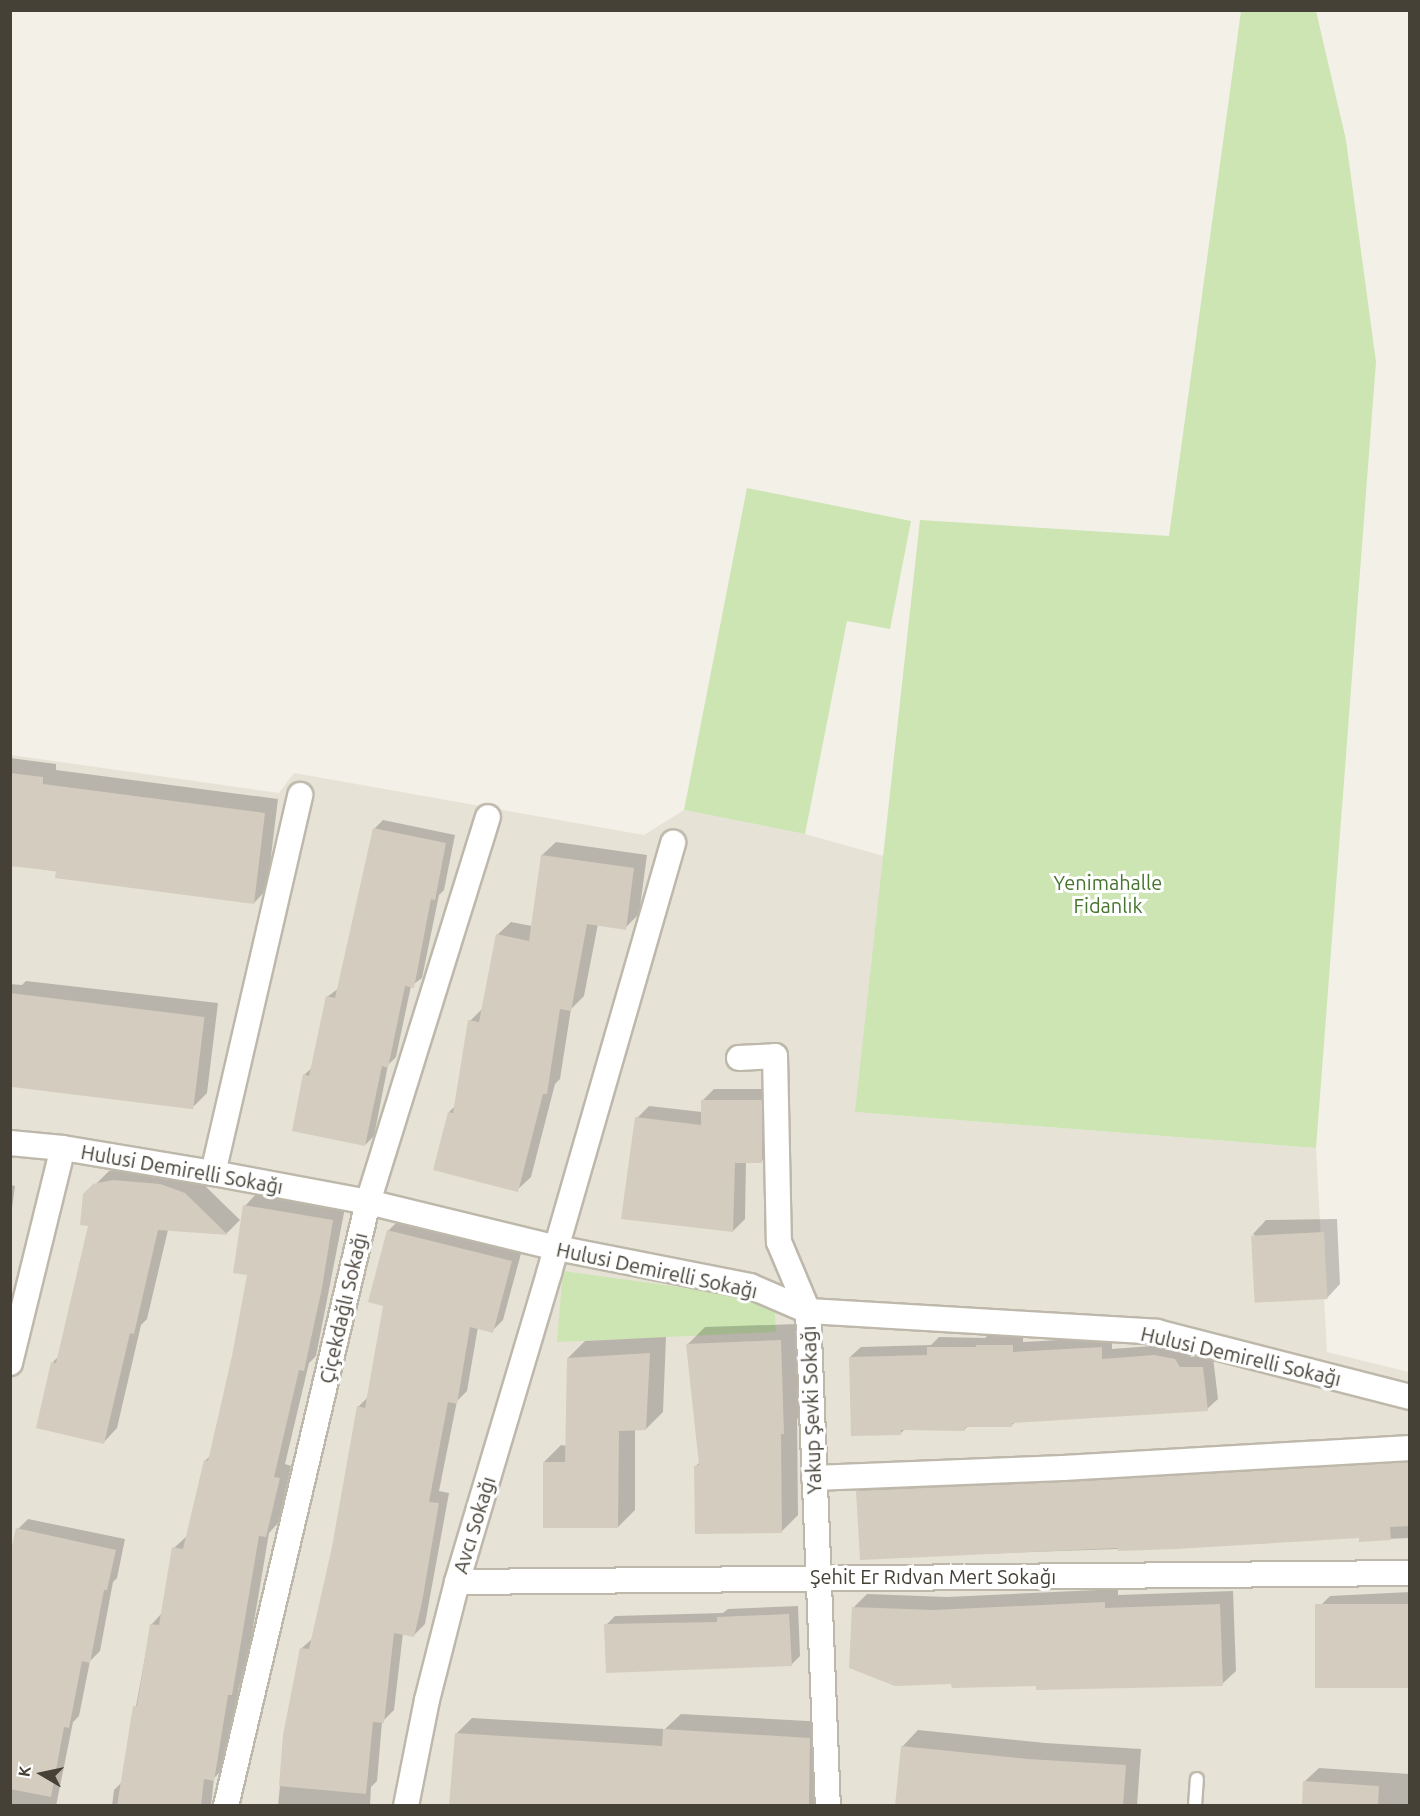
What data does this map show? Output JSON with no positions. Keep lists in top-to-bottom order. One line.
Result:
{"streets":{"street":["Hulusi Demirelli Sokağı","Çiçekdağlı Sokağı","Yakup Şevki Sokağı","Avcı Sokağı","Şehit Er Rıdvan Mert Sokağı"]},"crossings":[["Hulusi Demirelli Sokağı","Çiçekdağlı Sokağı"],["Hulusi Demirelli Sokağı","Yakup Şevki Sokağı"],["Hulusi Demirelli Sokağı","Avcı Sokağı"],["Yakup Şevki Sokağı","Şehit Er Rıdvan Mert Sokağı"],["Avcı Sokağı","Şehit Er Rıdvan Mert Sokağı"]],"parks":["Yenimahalle Fidanlık"],"north":"left"}
